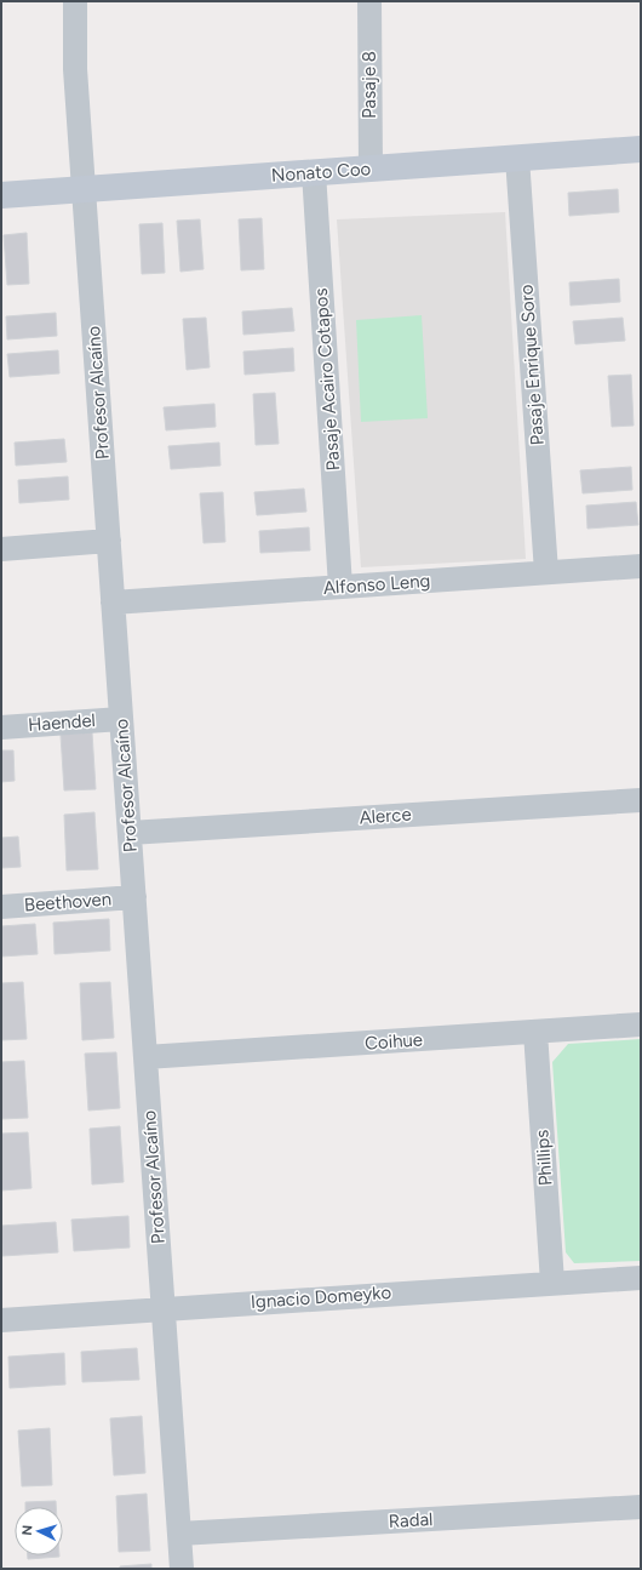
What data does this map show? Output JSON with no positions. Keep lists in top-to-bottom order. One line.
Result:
{"streets":{"main road":["Nonato Coo"],"street":["Pasaje 8","Pasaje Enrique Soro","Pasaje Acairo Cotapos","Profesor Alcaíno","Alfonso Leng","Haendel","Alerce","Beethoven","Coihue","Phillips","Ignacio Domeyko","Radal"]},"crossings":[["Pasaje 8","Nonato Coo"],["Nonato Coo","Pasaje Enrique Soro"],["Nonato Coo","Pasaje Acairo Cotapos"],["Nonato Coo","Profesor Alcaíno"],["Pasaje Enrique Soro","Alfonso Leng"],["Pasaje Acairo Cotapos","Alfonso Leng"],["Profesor Alcaíno","Alfonso Leng"],["Profesor Alcaíno","Haendel"],["Profesor Alcaíno","Alerce"],["Profesor Alcaíno","Beethoven"],["Profesor Alcaíno","Coihue"],["Profesor Alcaíno","Ignacio Domeyko"],["Profesor Alcaíno","Radal"],["Coihue","Phillips"],["Phillips","Ignacio Domeyko"]],"north":"left"}
